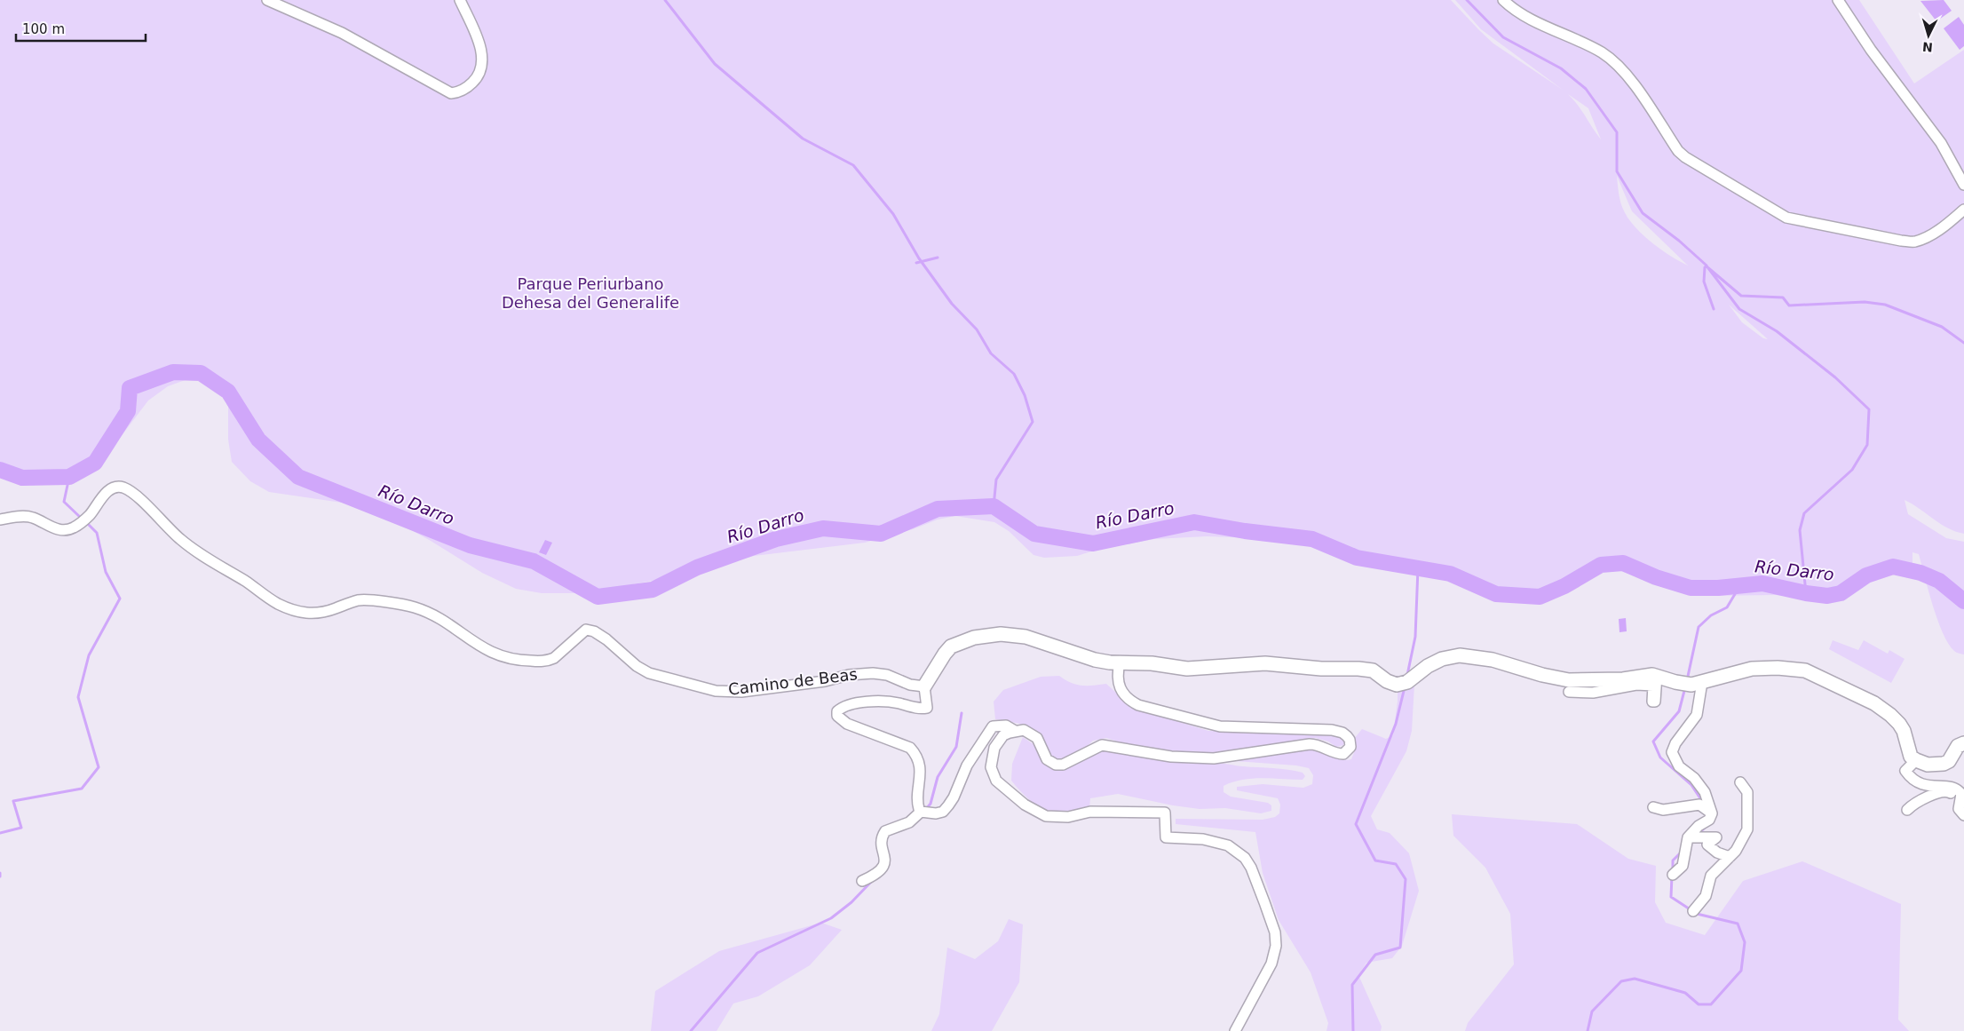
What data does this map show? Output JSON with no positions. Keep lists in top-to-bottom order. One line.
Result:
{"streets":{"street":["Camino de Beas"]},"water":["Río Darro"],"parks":["Parque Periurbano Dehesa del Generalife"],"scale_bar":"100 m","north":"bottom"}
